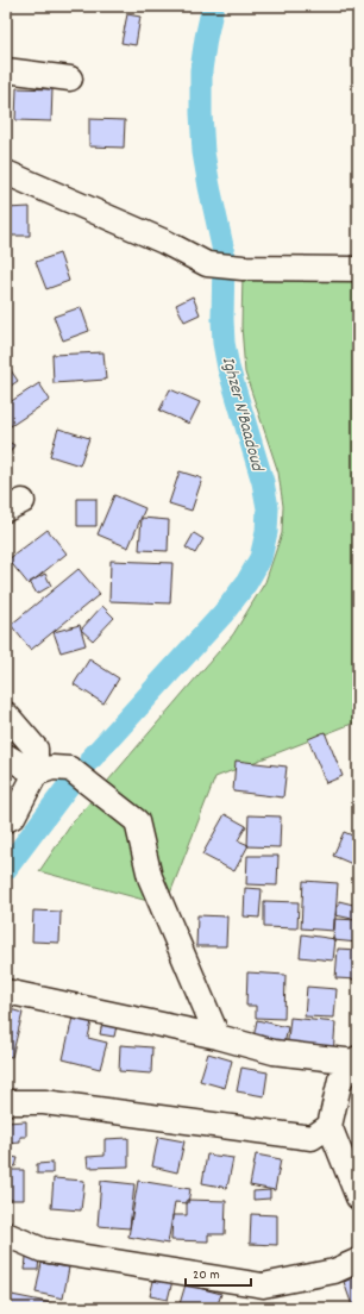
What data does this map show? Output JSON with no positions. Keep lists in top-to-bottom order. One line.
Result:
{"water":["Ighzer N'Baadoud"],"scale_bar":"20 m"}
